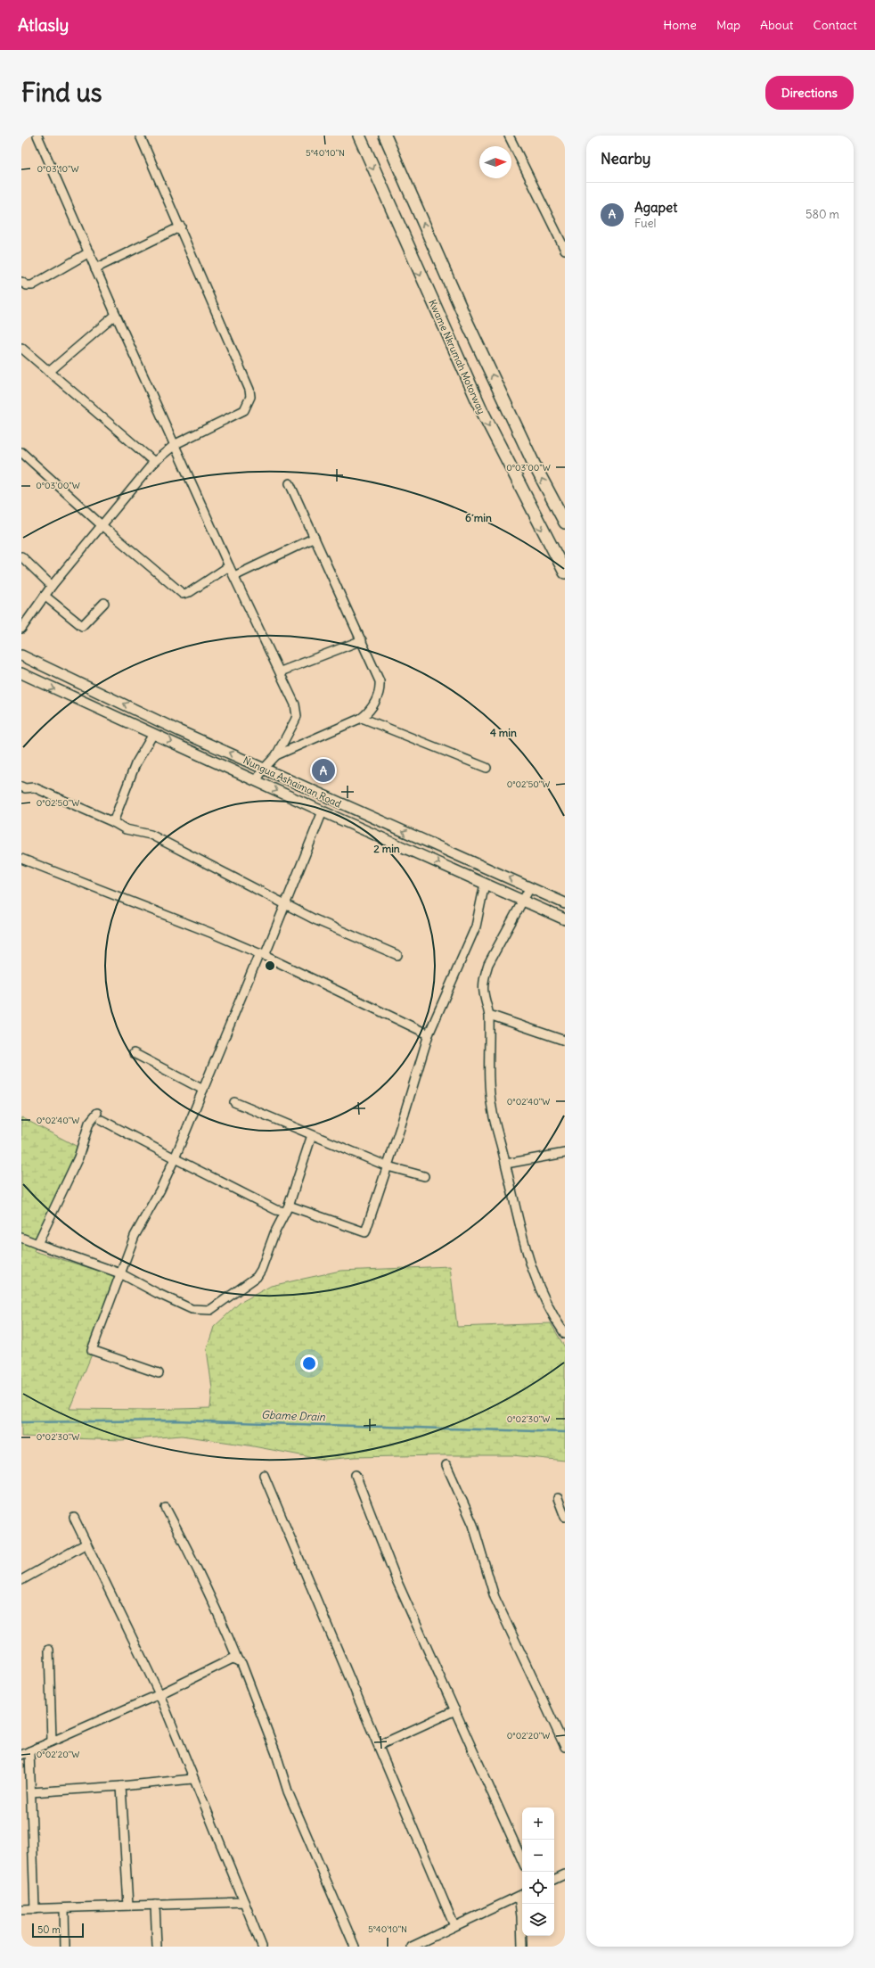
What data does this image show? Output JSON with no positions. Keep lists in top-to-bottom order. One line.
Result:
{"streets":{"highway":["Kwame Nkrumah Motorway"],"main road":["Nungua Ashaiman Road"]},"water":["Gbame Drain"],"scale_bar":"50 m","north":"right","page":{"header":"Atlasly","nav":["Home","Map","About","Contact"],"buttons":"Directions","title":"Find us","heading":"Nearby","list":[{"mark":"A","name":"Agapet","note":"Fuel","value":"580 m"}],"pins":"A","map_buttons":["+","−"],"scale":"50 m"},"coordinates":["5°40'10\"N","0°03'10\"W","0°03'00\"W","0°02'50\"W","0°02'40\"W","0°02'30\"W","0°02'20\"W"],"rings":["6 min","4 min","2 min"]}
